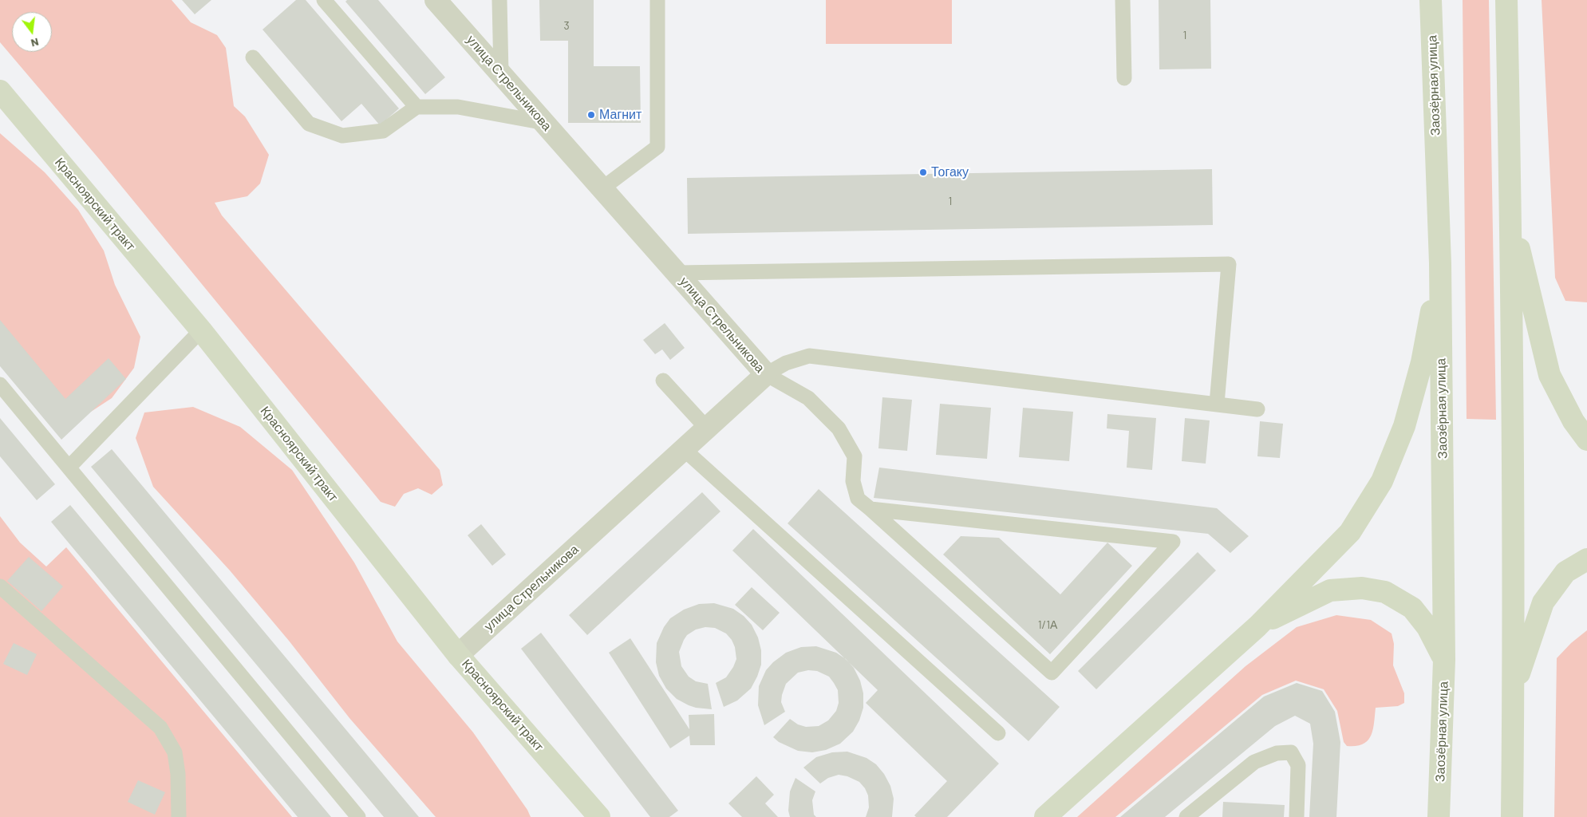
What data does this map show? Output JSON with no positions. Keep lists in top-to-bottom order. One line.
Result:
{"streets":{"main road":["Заозёрная улица","Красноярский тракт"],"street":["улица Стрельникова"]},"crossings":[["улица Стрельникова","Красноярский тракт"]],"places":["Магнит","Тогаку"],"house_numbers":["3","1","1","1/1А"],"north":"bottom"}
